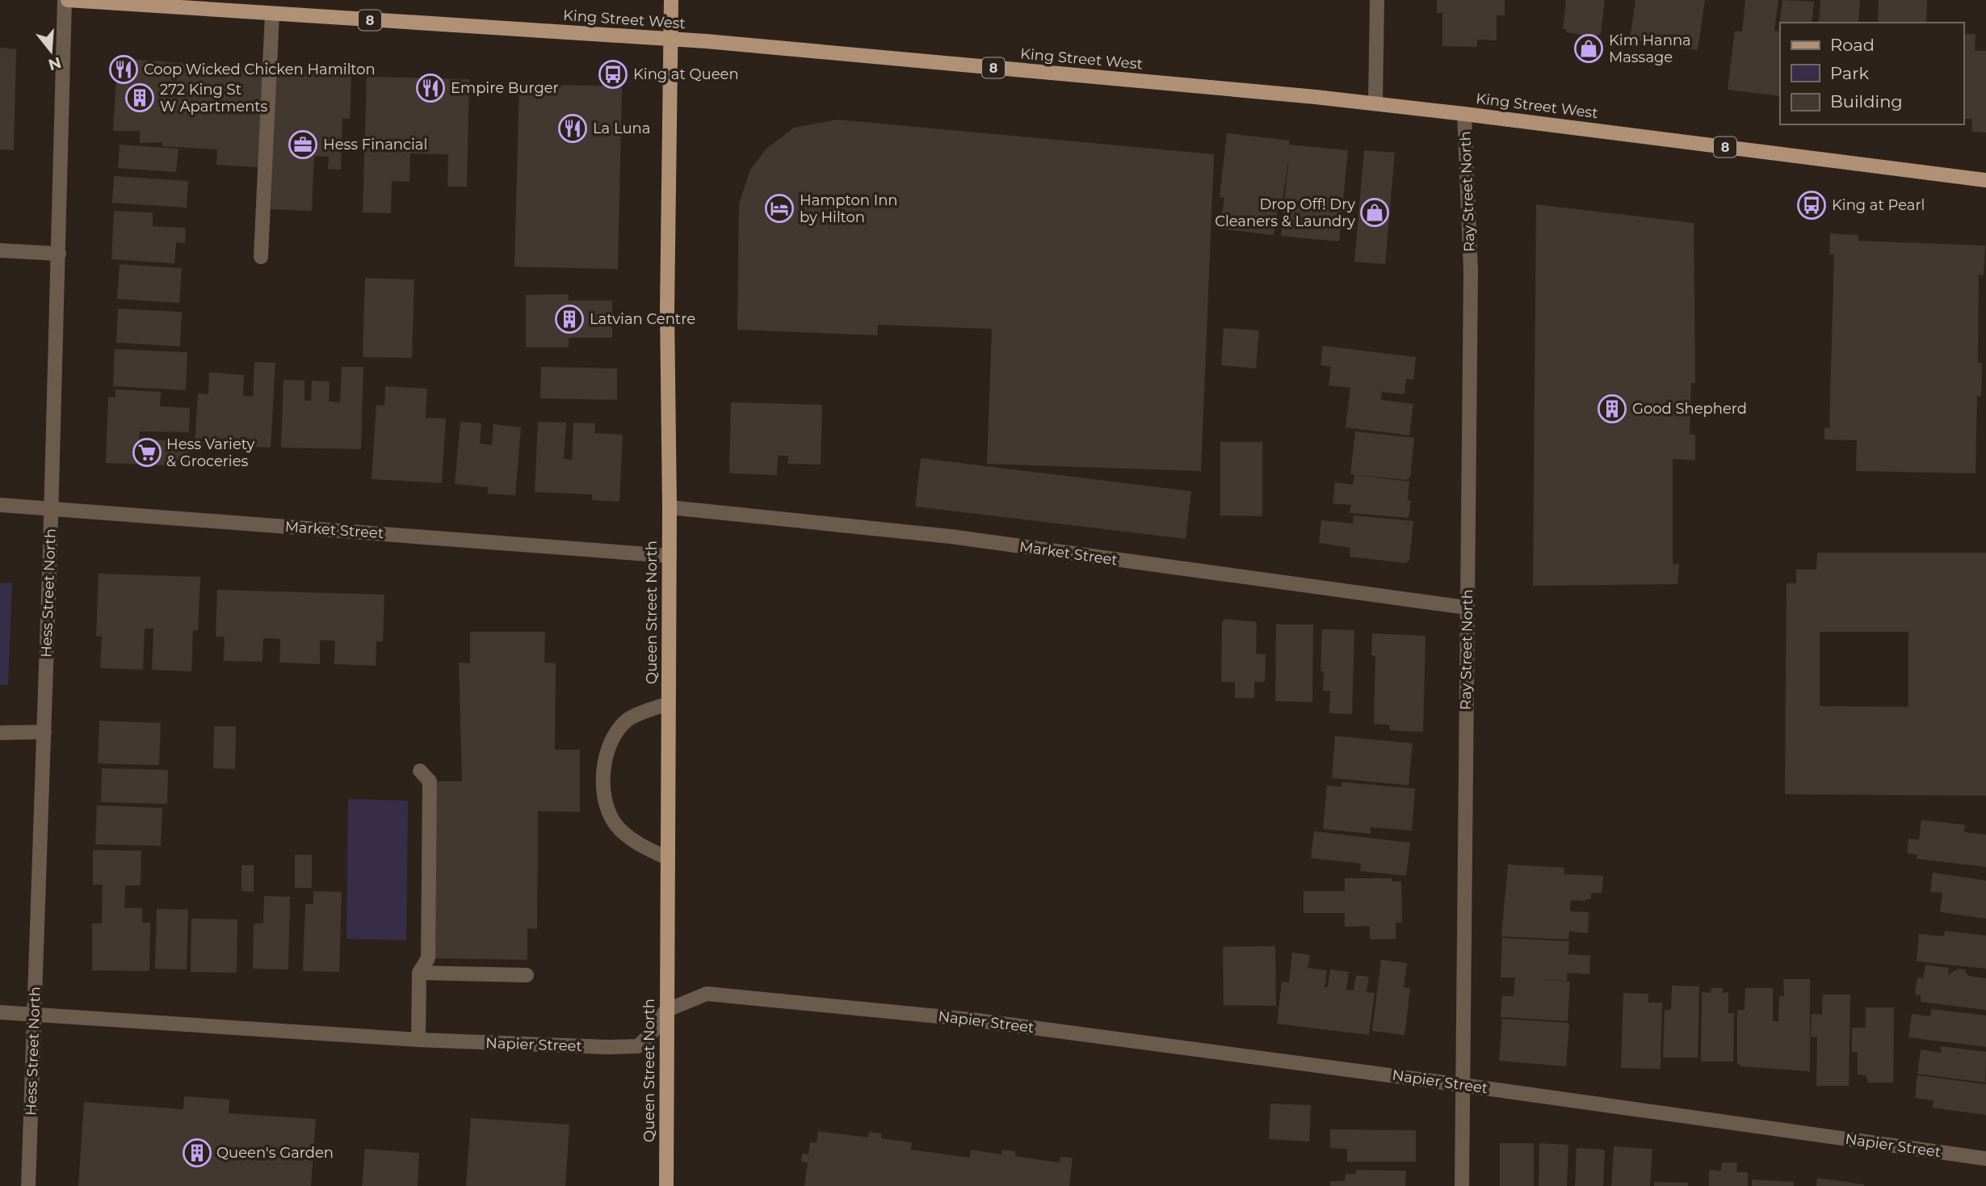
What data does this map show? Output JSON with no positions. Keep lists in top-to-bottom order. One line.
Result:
{"streets":{"main road":["King Street West","8","Queen Street North"],"street":["Ray Street North","Market Street","Hess Street North","Napier Street"]},"crossings":[["King Street West","Ray Street North"],["King Street West","Hess Street North"],["King Street West","Queen Street North"],["Ray Street North","Market Street"],["Ray Street North","Napier Street"],["Market Street","Hess Street North"],["Market Street","Queen Street North"],["Hess Street North","Napier Street"],["Queen Street North","Napier Street"]],"places":{"shop":["Kim Hanna Massage","Drop Off! Dry Cleaners & Laundry"],"restaurant":["Coop Wicked Chicken Hamilton","Empire Burger","La Luna"],"bus stop":["King at Queen","King at Pearl"],"building":["272 King St W Apartments","Latvian Centre","Good Shepherd","Queen's Garden"],"office":["Hess Financial"],"hotel":["Hampton Inn by Hilton"],"supermarket":["Hess Variety & Groceries"]},"legend":["Road","Park","Building"],"north":"bottom"}
